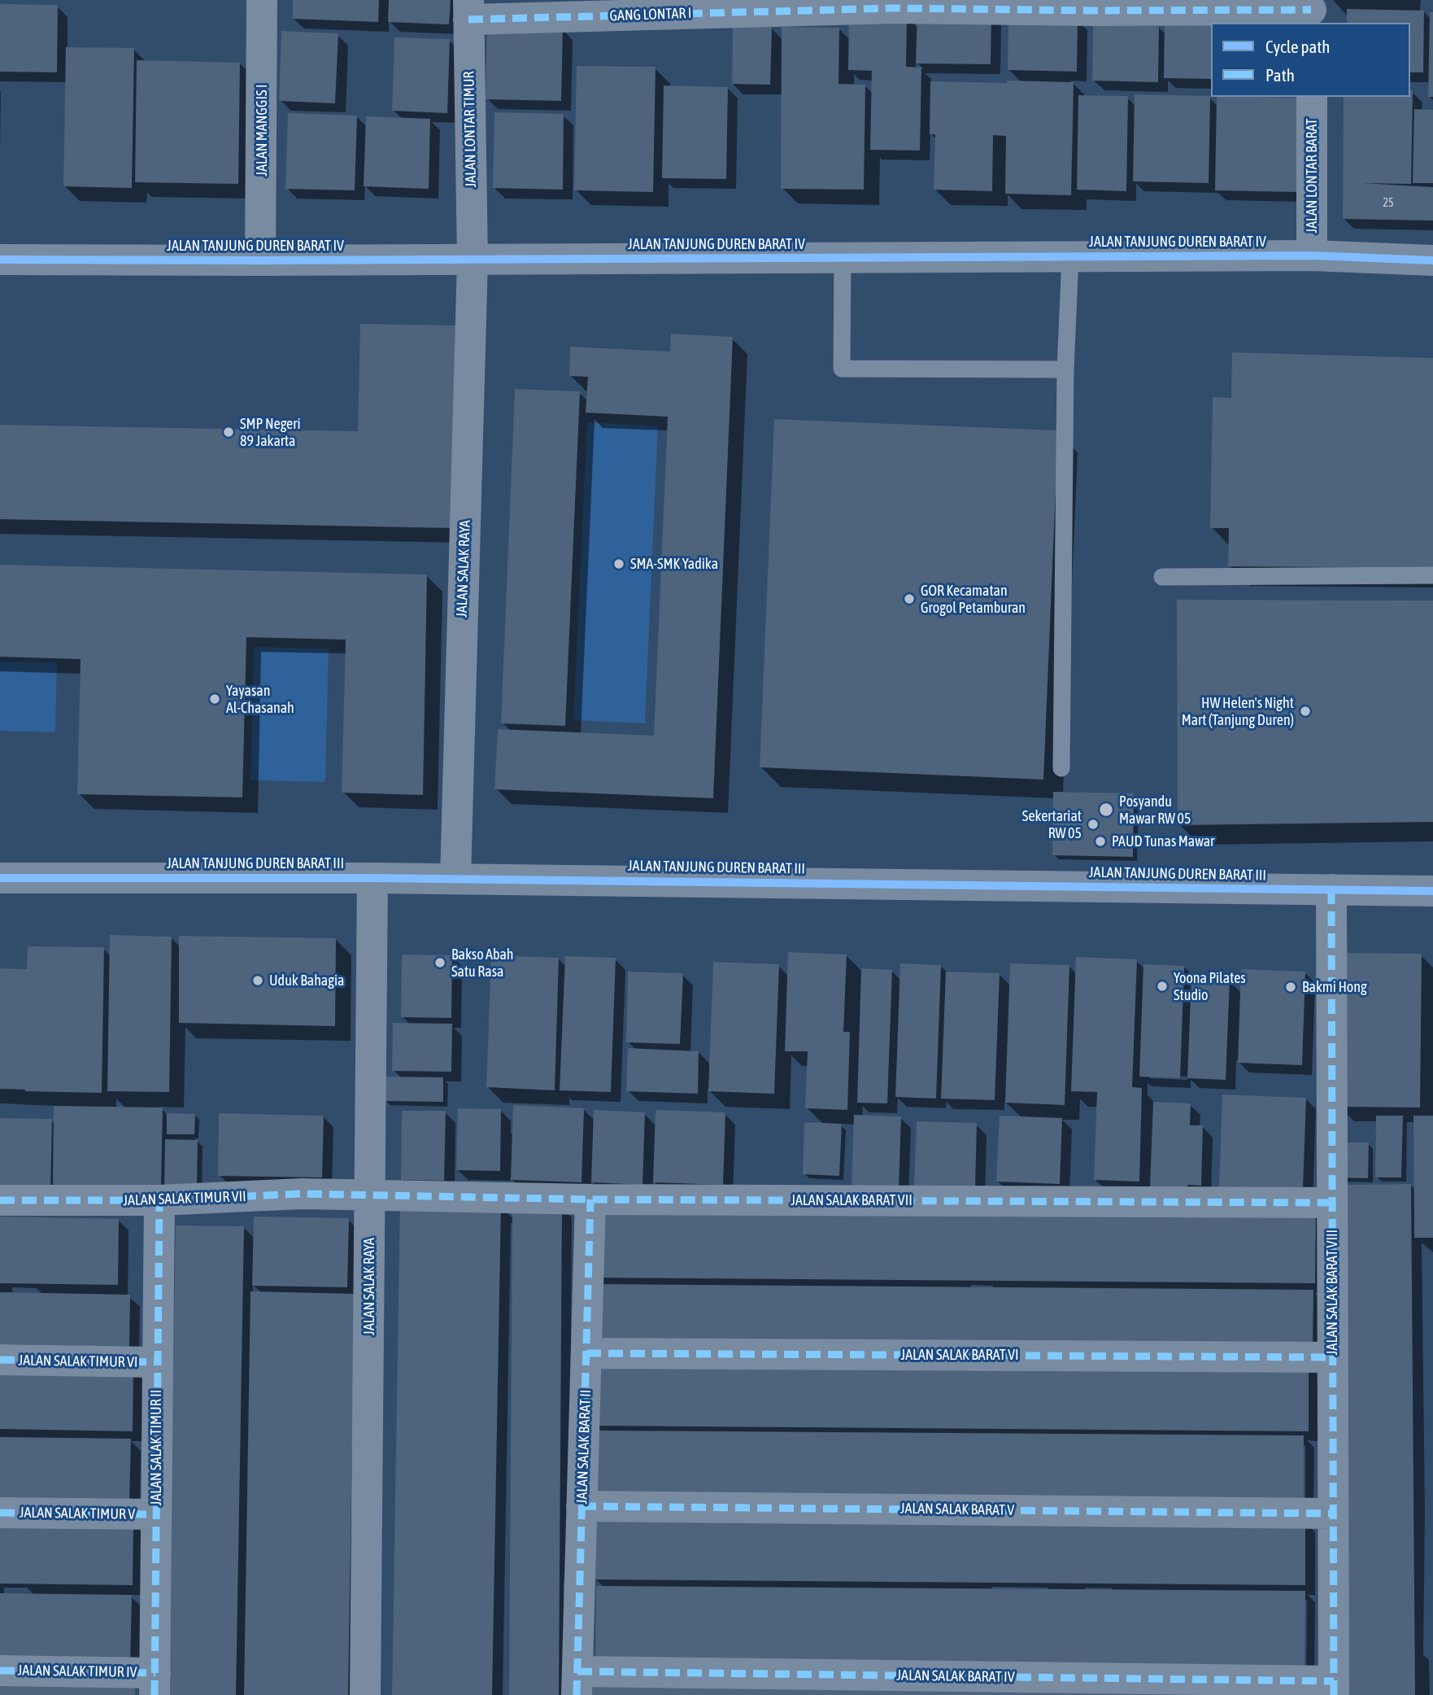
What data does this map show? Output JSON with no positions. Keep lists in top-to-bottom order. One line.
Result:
{"streets":{"street":["GANG LONTAR I","JALAN LONTAR TIMUR","JALAN MANGGIS I","JALAN LONTAR BARAT","JALAN TANJUNG DUREN BARAT IV","JALAN SALAK RAYA","JALAN TANJUNG DUREN BARAT III","JALAN SALAK TIMUR VII","JALAN SALAK BARAT VII","JALAN SALAK BARAT VIII","JALAN SALAK BARAT VI","JALAN SALAK TIMUR VI","JALAN SALAK BARAT II","JALAN SALAK TIMUR II","JALAN SALAK BARAT V","JALAN SALAK TIMUR V","JALAN SALAK TIMUR IV","JALAN SALAK BARAT IV"]},"crossings":[["GANG LONTAR I","JALAN LONTAR TIMUR"],["JALAN LONTAR TIMUR","JALAN TANJUNG DUREN BARAT IV"],["JALAN LONTAR TIMUR","JALAN SALAK RAYA"],["JALAN MANGGIS I","JALAN TANJUNG DUREN BARAT IV"],["JALAN LONTAR BARAT","JALAN TANJUNG DUREN BARAT IV"],["JALAN TANJUNG DUREN BARAT IV","JALAN SALAK RAYA"],["JALAN SALAK RAYA","JALAN TANJUNG DUREN BARAT III"],["JALAN SALAK RAYA","JALAN SALAK TIMUR VII"],["JALAN SALAK RAYA","JALAN SALAK BARAT VII"],["JALAN TANJUNG DUREN BARAT III","JALAN SALAK BARAT VIII"],["JALAN SALAK TIMUR VII","JALAN SALAK BARAT VII"],["JALAN SALAK TIMUR VII","JALAN SALAK TIMUR II"],["JALAN SALAK BARAT VII","JALAN SALAK BARAT VIII"],["JALAN SALAK BARAT VII","JALAN SALAK BARAT II"],["JALAN SALAK BARAT VIII","JALAN SALAK BARAT VI"],["JALAN SALAK BARAT VIII","JALAN SALAK BARAT V"],["JALAN SALAK BARAT VIII","JALAN SALAK BARAT IV"],["JALAN SALAK BARAT VI","JALAN SALAK BARAT II"],["JALAN SALAK TIMUR VI","JALAN SALAK TIMUR II"],["JALAN SALAK BARAT II","JALAN SALAK BARAT V"],["JALAN SALAK BARAT II","JALAN SALAK BARAT IV"],["JALAN SALAK TIMUR II","JALAN SALAK TIMUR V"],["JALAN SALAK TIMUR II","JALAN SALAK TIMUR IV"]],"places":["SMP Negeri 89 Jakarta","SMA-SMK Yadika","GOR Kecamatan Grogol Petamburan","Yayasan Al-Chasanah","HW Helen's Night Mart (Tanjung Duren)","Posyandu Mawar RW 05","Sekertariat RW 05","PAUD Tunas Mawar","Bakso Abah Satu Rasa","Uduk Bahagia","Yoona Pilates Studio","Bakmi Hong"],"house_numbers":["25"],"legend":["Cycle path","Path"]}
